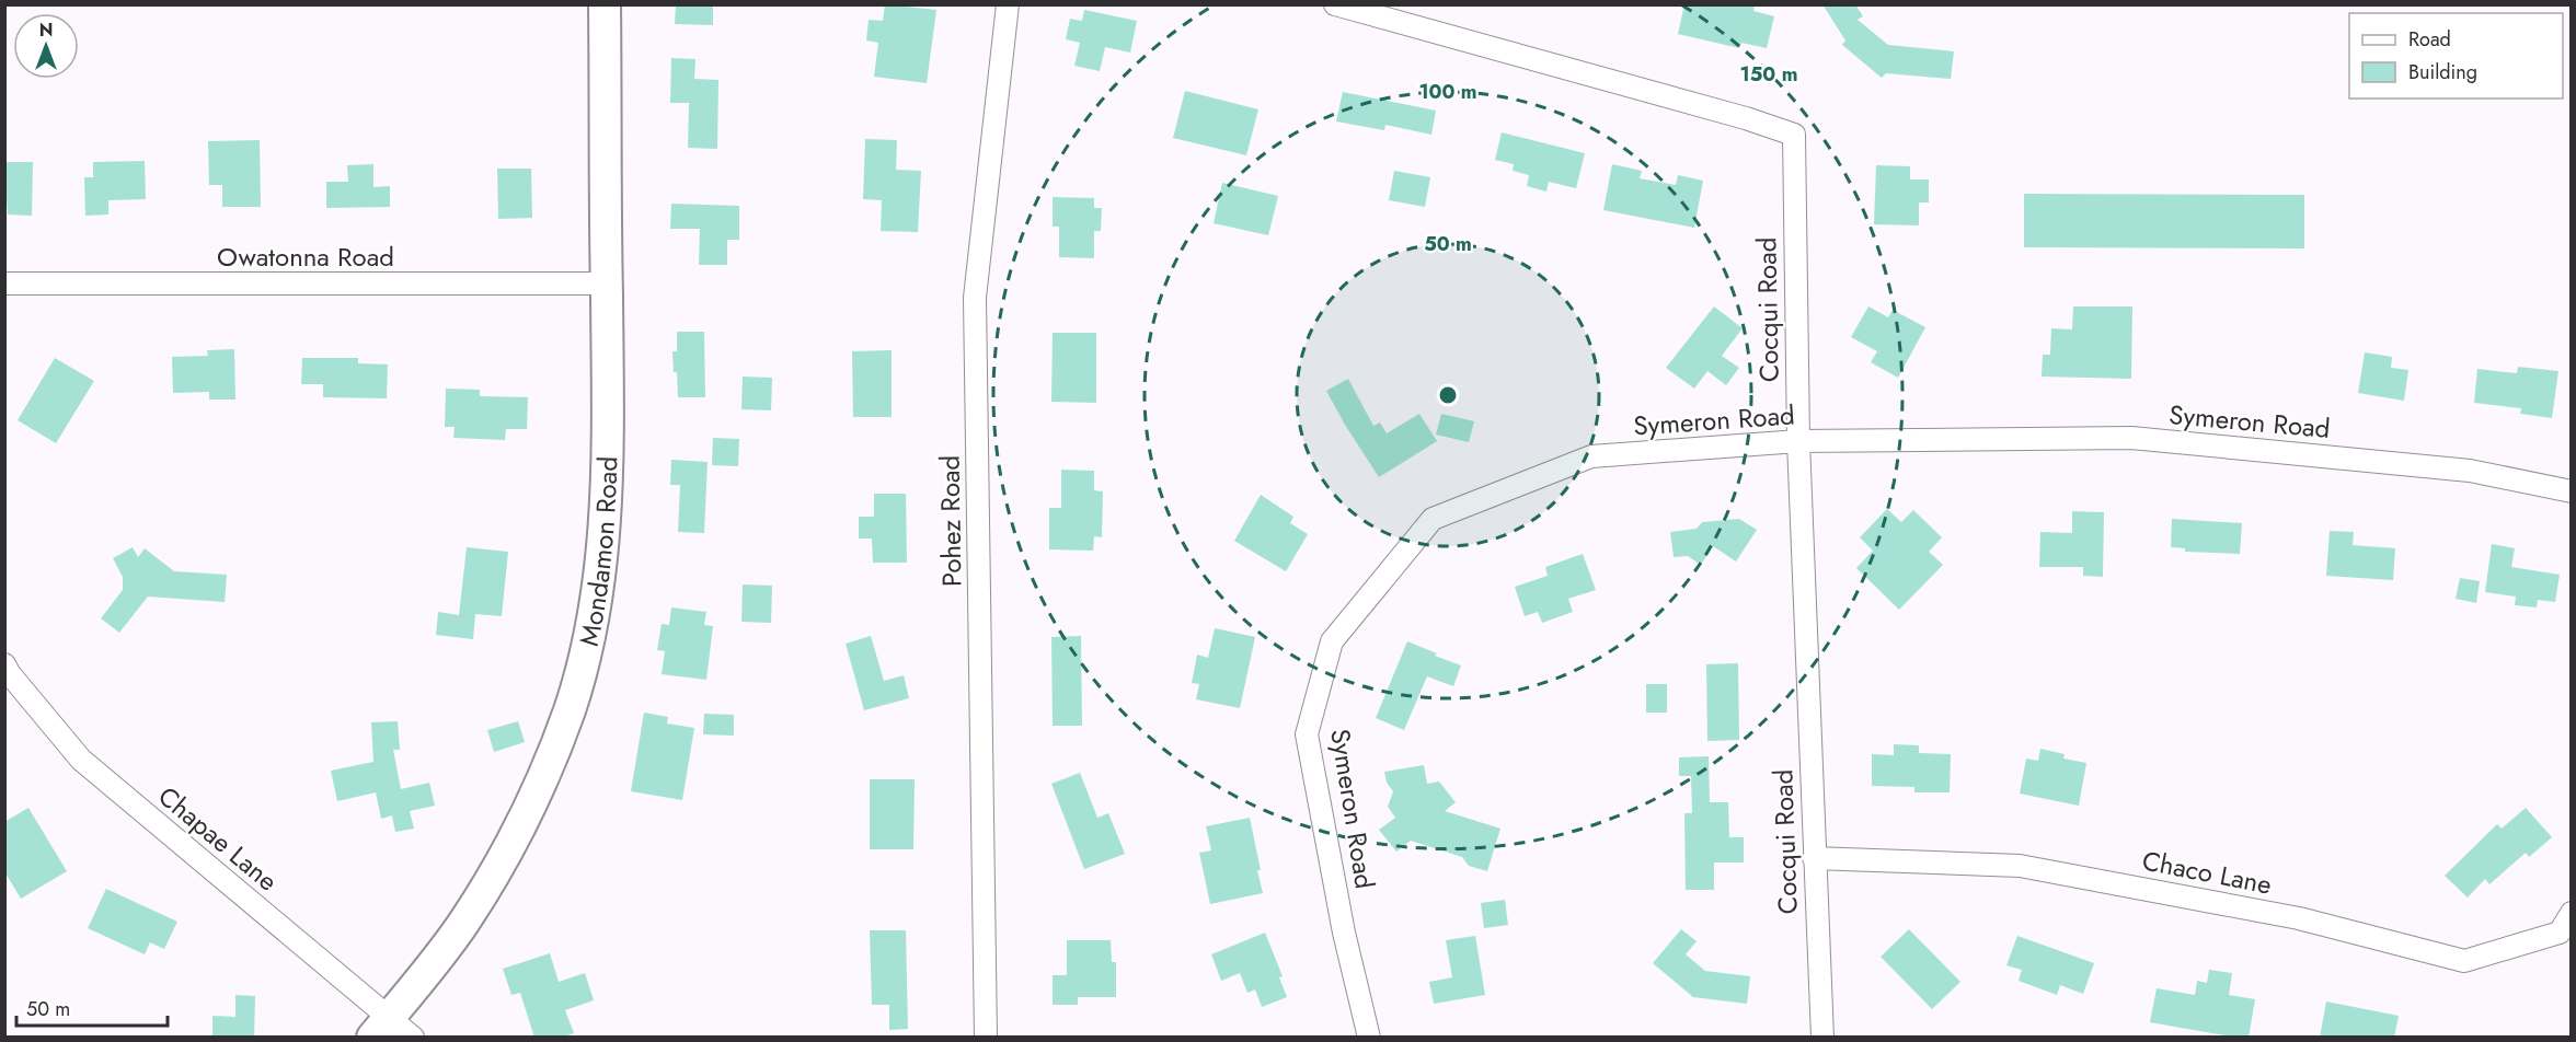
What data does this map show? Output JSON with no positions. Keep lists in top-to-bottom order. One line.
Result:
{"streets":{"street":["Owatonna Road","Cocqui Road","Symeron Road","Pohez Road","Mondamon Road","Chapae Lane","Chaco Lane"]},"crossings":[["Owatonna Road","Mondamon Road"],["Cocqui Road","Symeron Road"],["Cocqui Road","Chaco Lane"],["Mondamon Road","Chapae Lane"]],"legend":["Road","Building"],"scale_bar":"50 m","north":"top","rings":["150 m","100 m","50 m"]}
